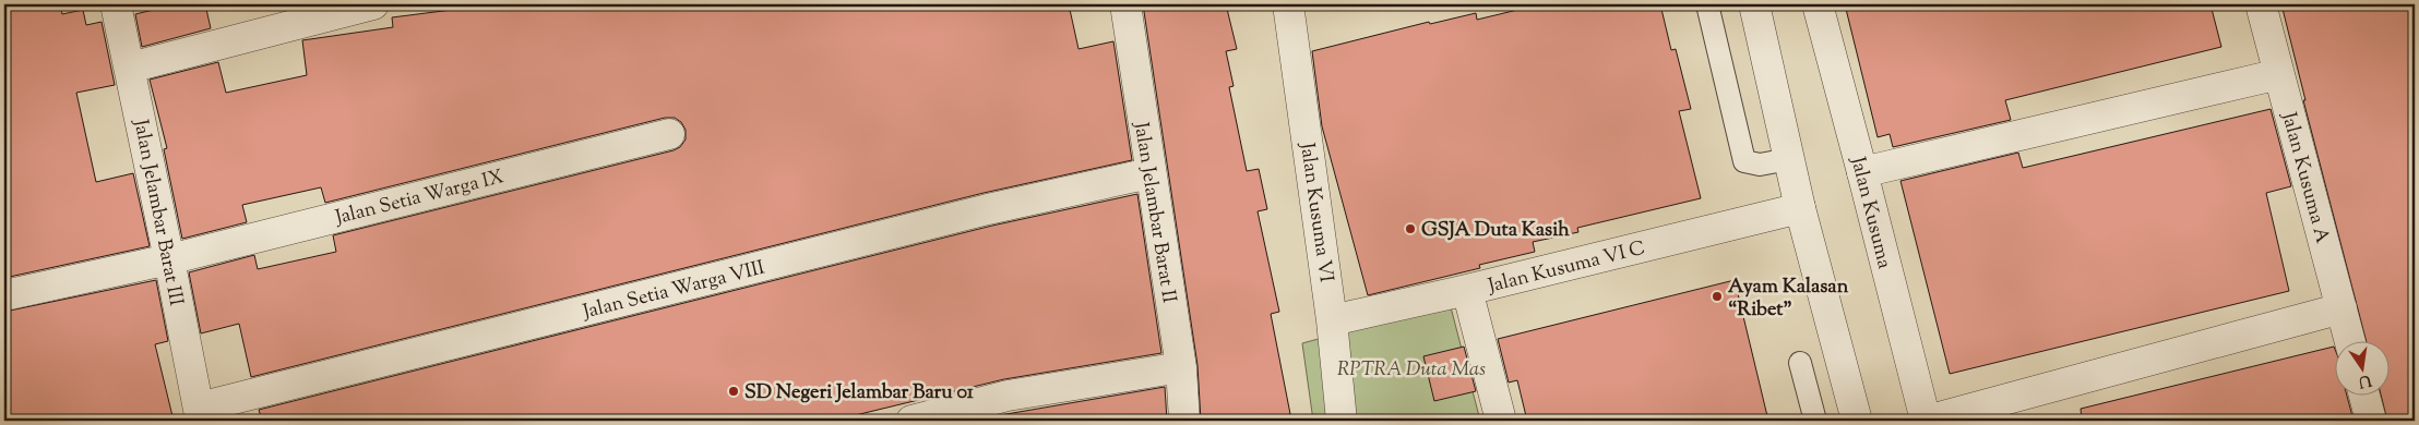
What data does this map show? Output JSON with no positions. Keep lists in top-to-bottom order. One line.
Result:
{"streets":{"street":["Jalan Kusuma A","Jalan Setia Warga IX","Jalan Jelambar Barat III","Jalan Jelambar Barat II","Jalan Kusuma VI","Jalan Kusuma","Jalan Kusuma VI C","Jalan Setia Warga VIII"]},"crossings":[["Jalan Setia Warga IX","Jalan Jelambar Barat III"],["Jalan Jelambar Barat III","Jalan Setia Warga VIII"],["Jalan Jelambar Barat II","Jalan Setia Warga VIII"],["Jalan Kusuma VI","Jalan Kusuma VI C"]],"parks":["RPTRA Duta Mas"],"places":["GSJA Duta Kasih","Ayam Kalasan “Ribet”","SD Negeri Jelambar Baru 01"],"north":"bottom"}
